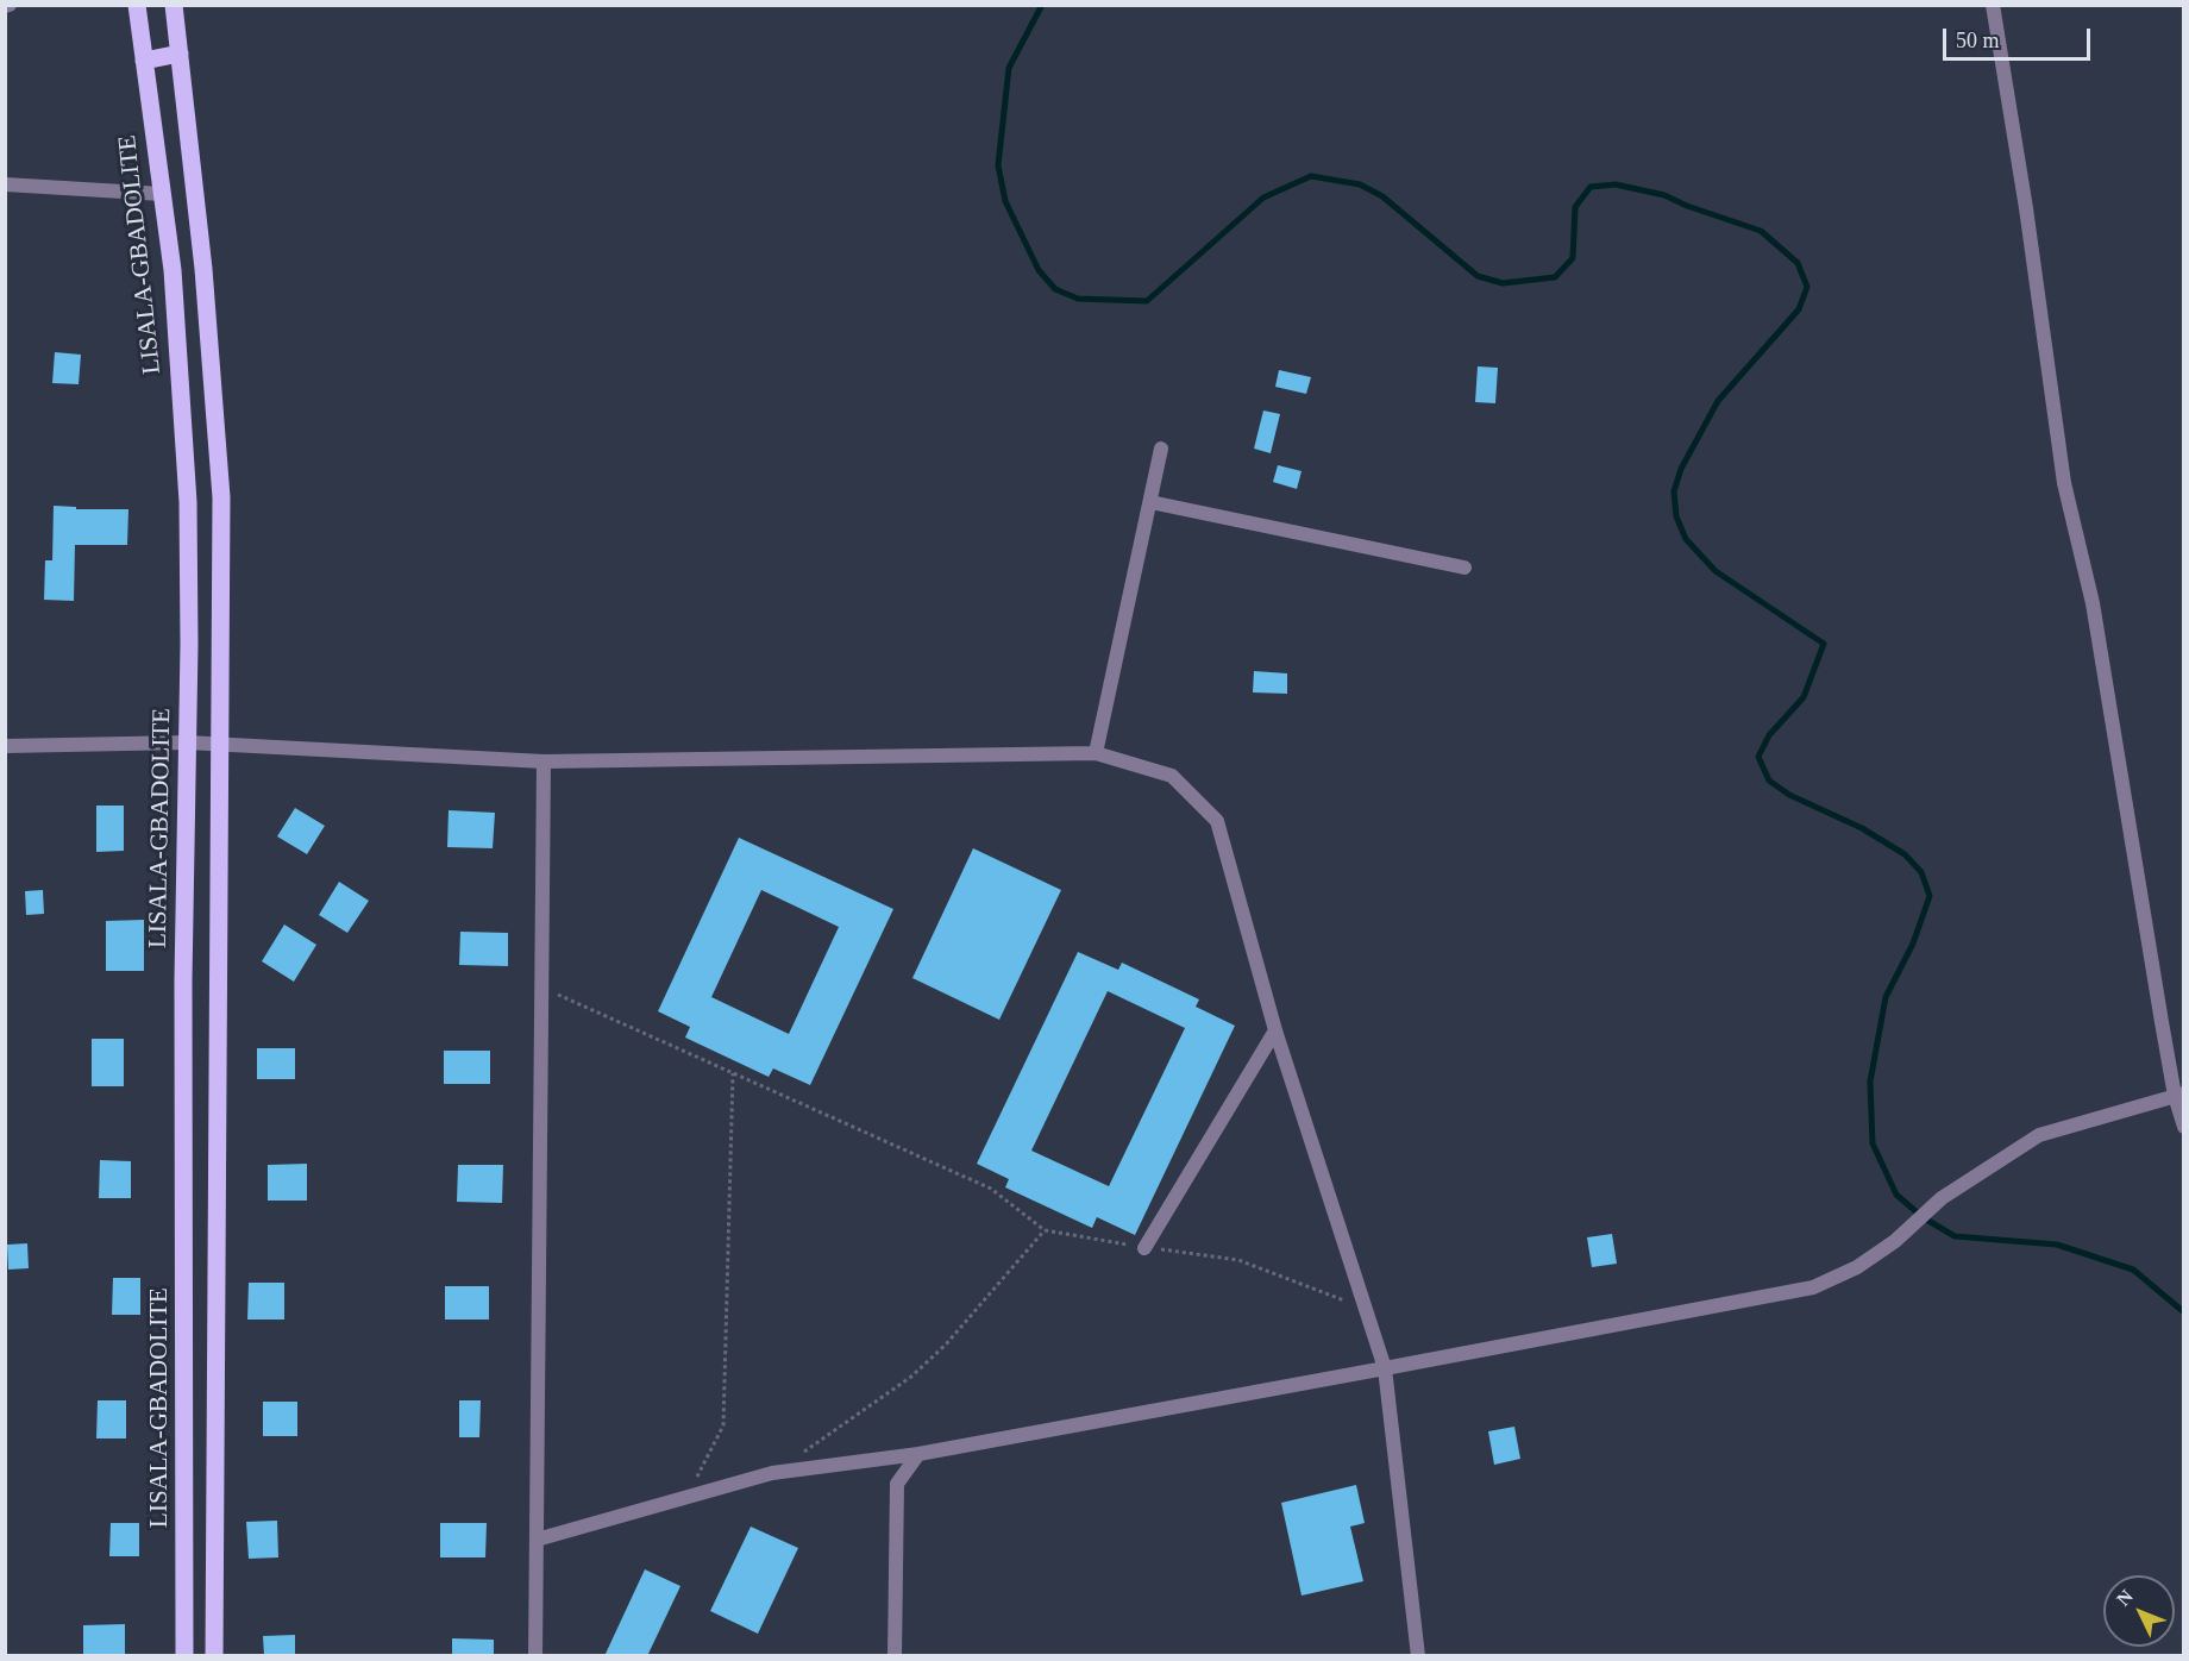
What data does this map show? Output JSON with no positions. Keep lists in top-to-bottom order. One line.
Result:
{"streets":{"main road":["LISALA-GBADOLITE"]},"scale_bar":"50 m","north":"top left"}
